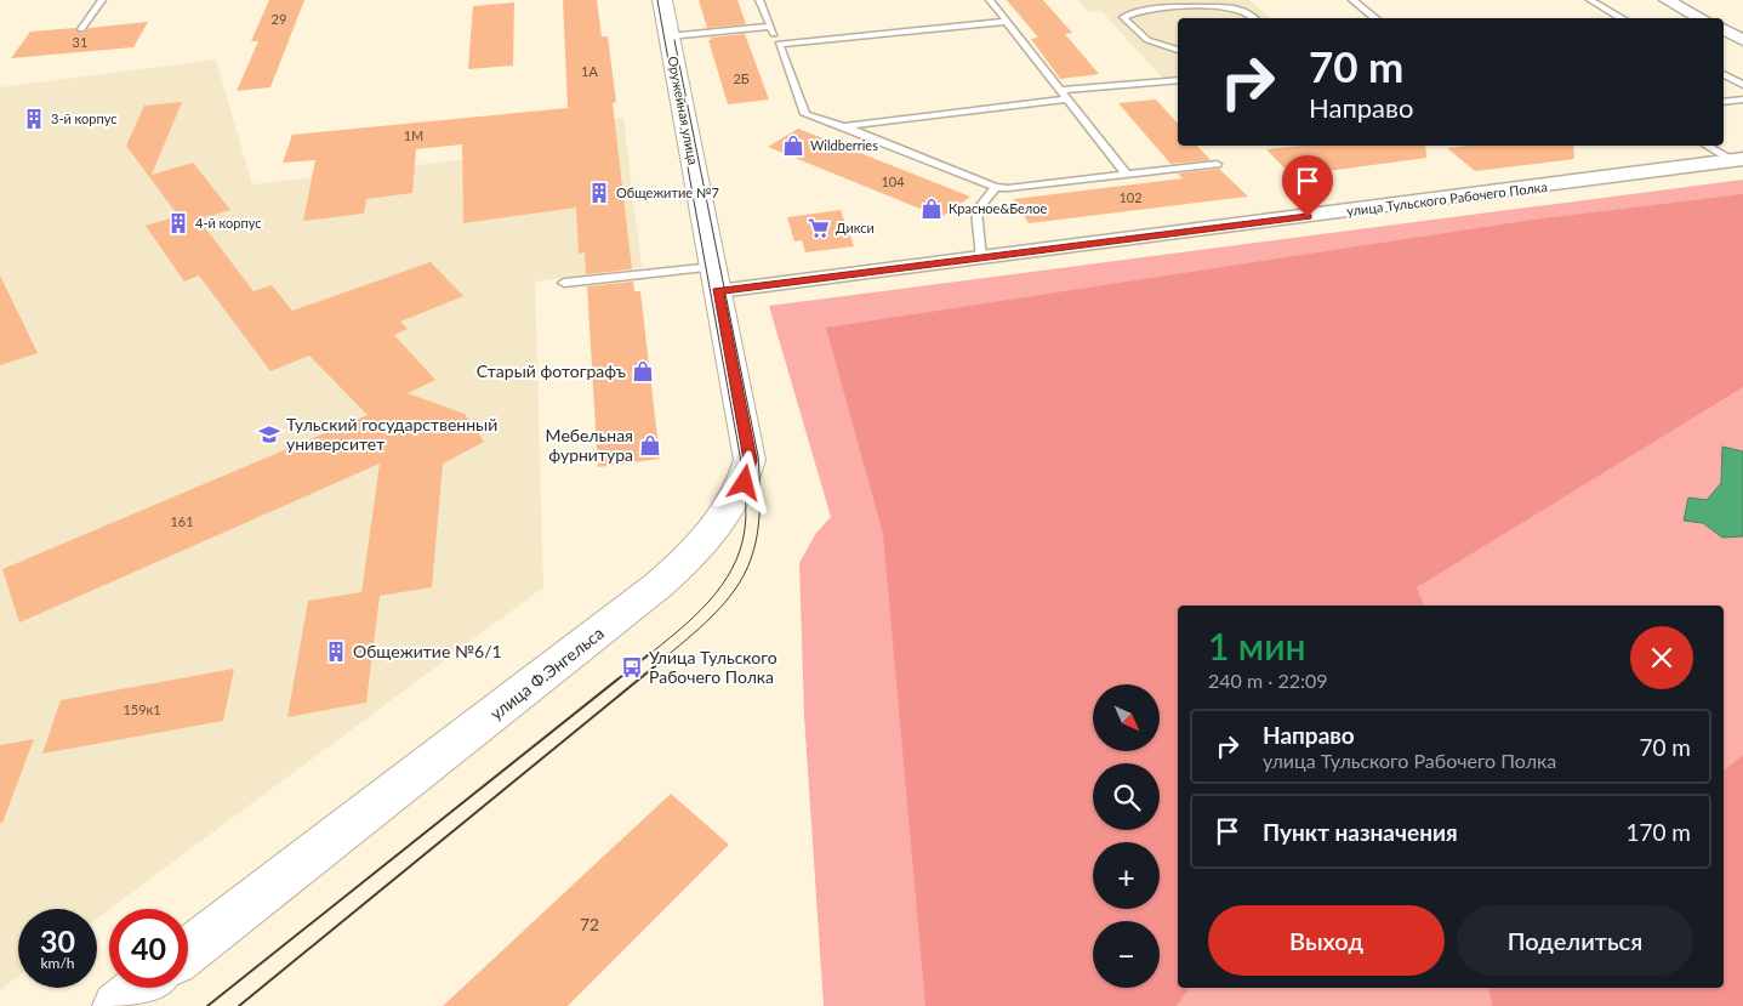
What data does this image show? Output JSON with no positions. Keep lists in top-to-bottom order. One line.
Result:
{"streets":{"street":["Оружейная улица","улица Тульского Рабочего Полка","улица Ф.Энгельса"]},"crossings":[["Оружейная улица","улица Тульского Рабочего Полка"],["Оружейная улица","улица Ф.Энгельса"],["улица Тульского Рабочего Полка","улица Ф.Энгельса"]],"places":{"building":["3-й корпус","Общежитие №7","4-й корпус","Общежитие №6/1"],"shop":["Wildberries","Красное&Белое","Старый фотографъ","Мебельная фурнитура"],"supermarket":["Дикси"],"school or university":["Тульский государственный университет"],"bus stop":["Улица Тульского Рабочего Полка"]},"house_numbers":["29","31","1А","2Б","1М","104","102","161","159к1","72"],"north":"bottom right","page":{"turn":["70 m","Направо"],"heading":["1 мин","240 m · 22:09"],"map_buttons":["+","−"],"list":[{"name":"Направо","note":"улица Тульского Рабочего Полка","value":"70 m"},{"name":"Пункт назначения","value":"170 m"}],"buttons":["Выход","Поделиться"],"speed":"30 km/h","limit":"40"}}
